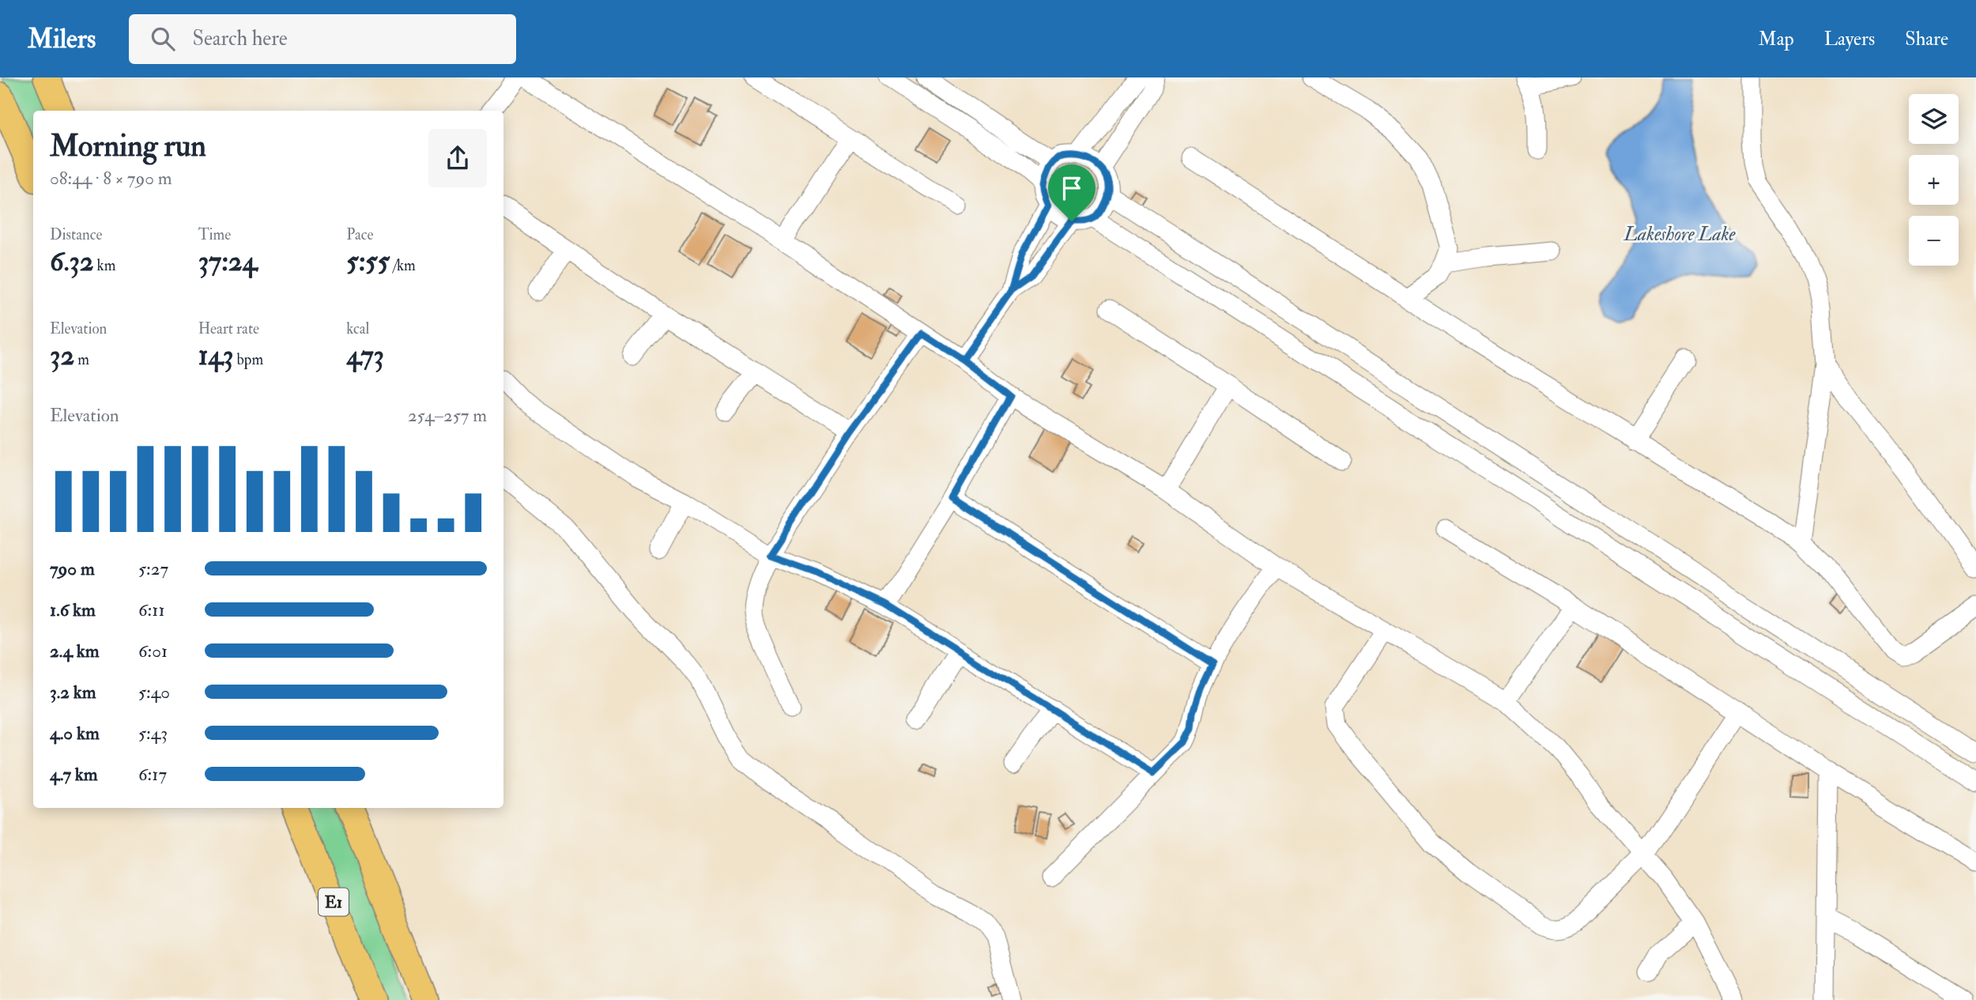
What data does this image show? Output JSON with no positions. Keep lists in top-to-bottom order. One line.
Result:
{"streets":{"highway":["E1"]},"water":["Lakeshore Lake"],"page":{"header":"Milers","search":"Search here","nav":["Map","Layers","Share"],"map_buttons":["+","−"],"heading":["Morning run","08:44 · 8 × 790 m"],"stats":[["Distance","6.32 km"],["Time","37:24"],["Pace","5:55 /km"],["Elevation","32 m"],["Heart rate","143 bpm"],["kcal","473"]],"chart":["Elevation","254–257 m"],"list":[{"name":"790 m","note":"5:27"},{"name":"1.6 km","note":"6:11"},{"name":"2.4 km","note":"6:01"},{"name":"3.2 km","note":"5:40"},{"name":"4.0 km","note":"5:43"},{"name":"4.7 km","note":"6:17"}]}}
